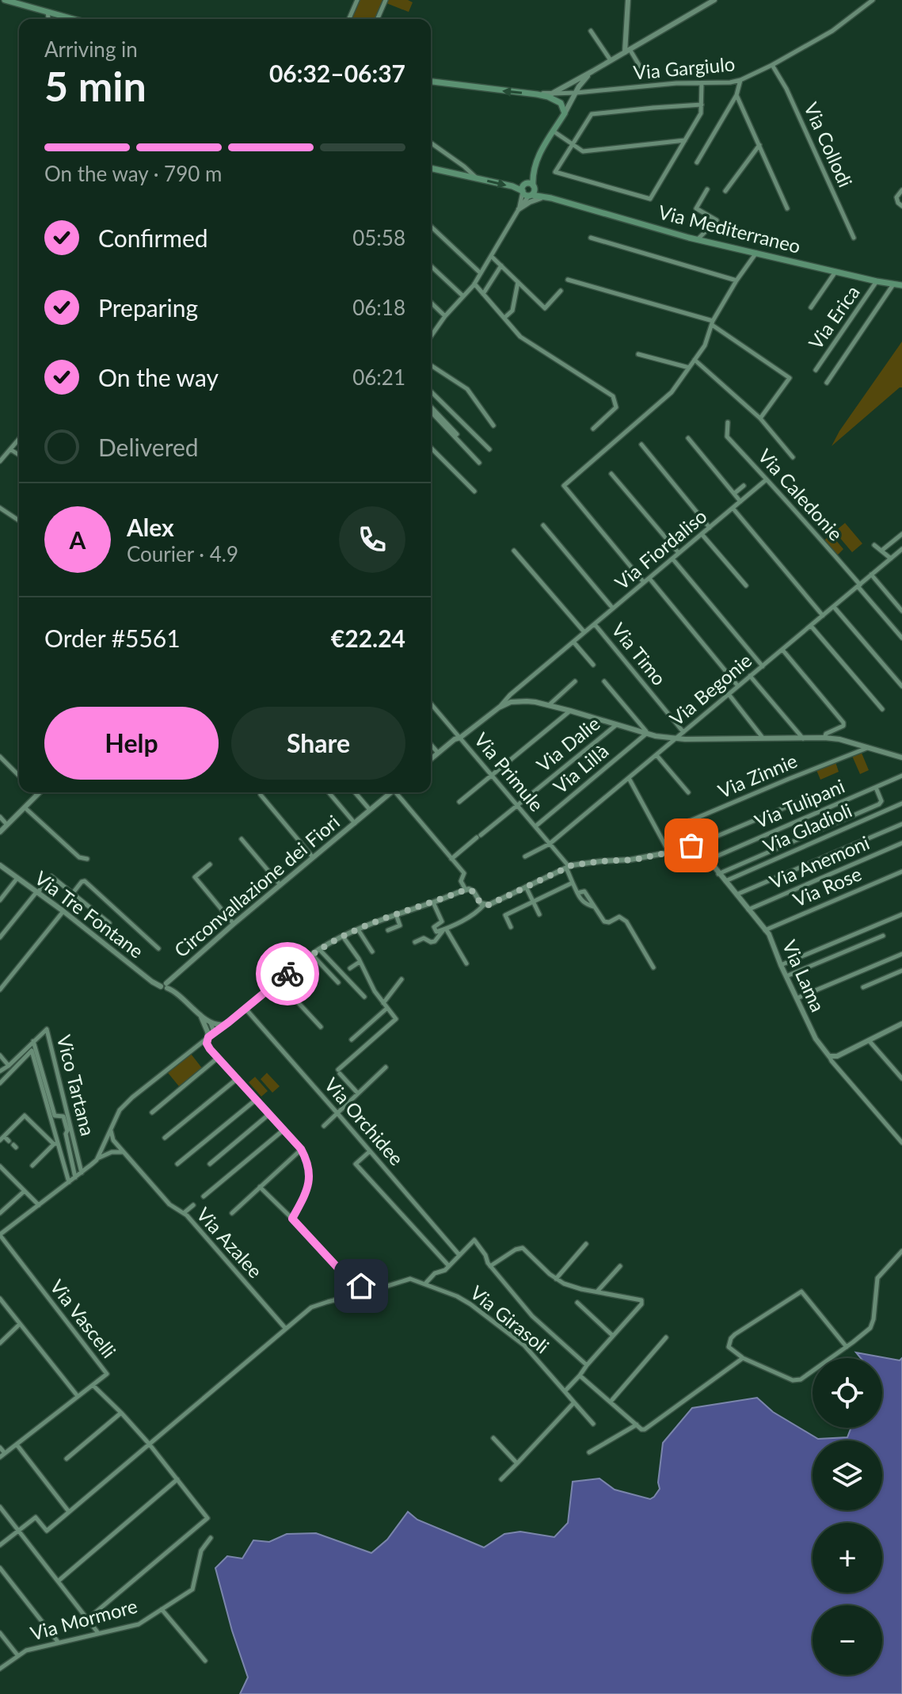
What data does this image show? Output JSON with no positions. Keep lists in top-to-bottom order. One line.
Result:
{"streets":{"main road":["Via Mediterraneo"],"street":["Via Gargiulo","Via Collodi","Via Erica","Via Caledonie","Via Fiordaliso","Via Timo","Via Begonie","Via Dalie","Via Lillà","Via Primule","Via Zinnie","Via Tulipani","Via Gladioli","Via Anemoni","Circonvallazione dei Fiori","Via Rose","Via Tre Fontane","Via Lama","Vico Tartana","Via Orchidee","Via Azalee","Via Vascelli","Via Girasoli","Via Mormore"]},"crossings":[["Via Gargiulo","Via Collodi"],["Via Mediterraneo","Via Erica"],["Via Caledonie","Via Fiordaliso"],["Via Caledonie","Via Begonie"],["Via Fiordaliso","Via Timo"],["Via Timo","Via Begonie"],["Via Begonie","Via Primule"],["Via Dalie","Via Primule"],["Via Lillà","Via Primule"],["Via Zinnie","Via Lama"],["Via Tulipani","Via Lama"],["Via Gladioli","Via Lama"],["Via Anemoni","Via Lama"],["Circonvallazione dei Fiori","Via Tre Fontane"],["Via Rose","Via Lama"],["Via Azalee","Via Girasoli"]],"page":{"heading":["5 min","Arriving in","06:32–06:37"],"panel":["Alex","Courier · 4.9","Order #5561","€22.24"],"bar":"On the way · 790 m","list":[["Confirmed","05:58"],["Preparing","06:18"],["On the way","06:21"],"Delivered"],"round":"A","buttons":["Help","Share"],"map_buttons":["+","−"]}}
